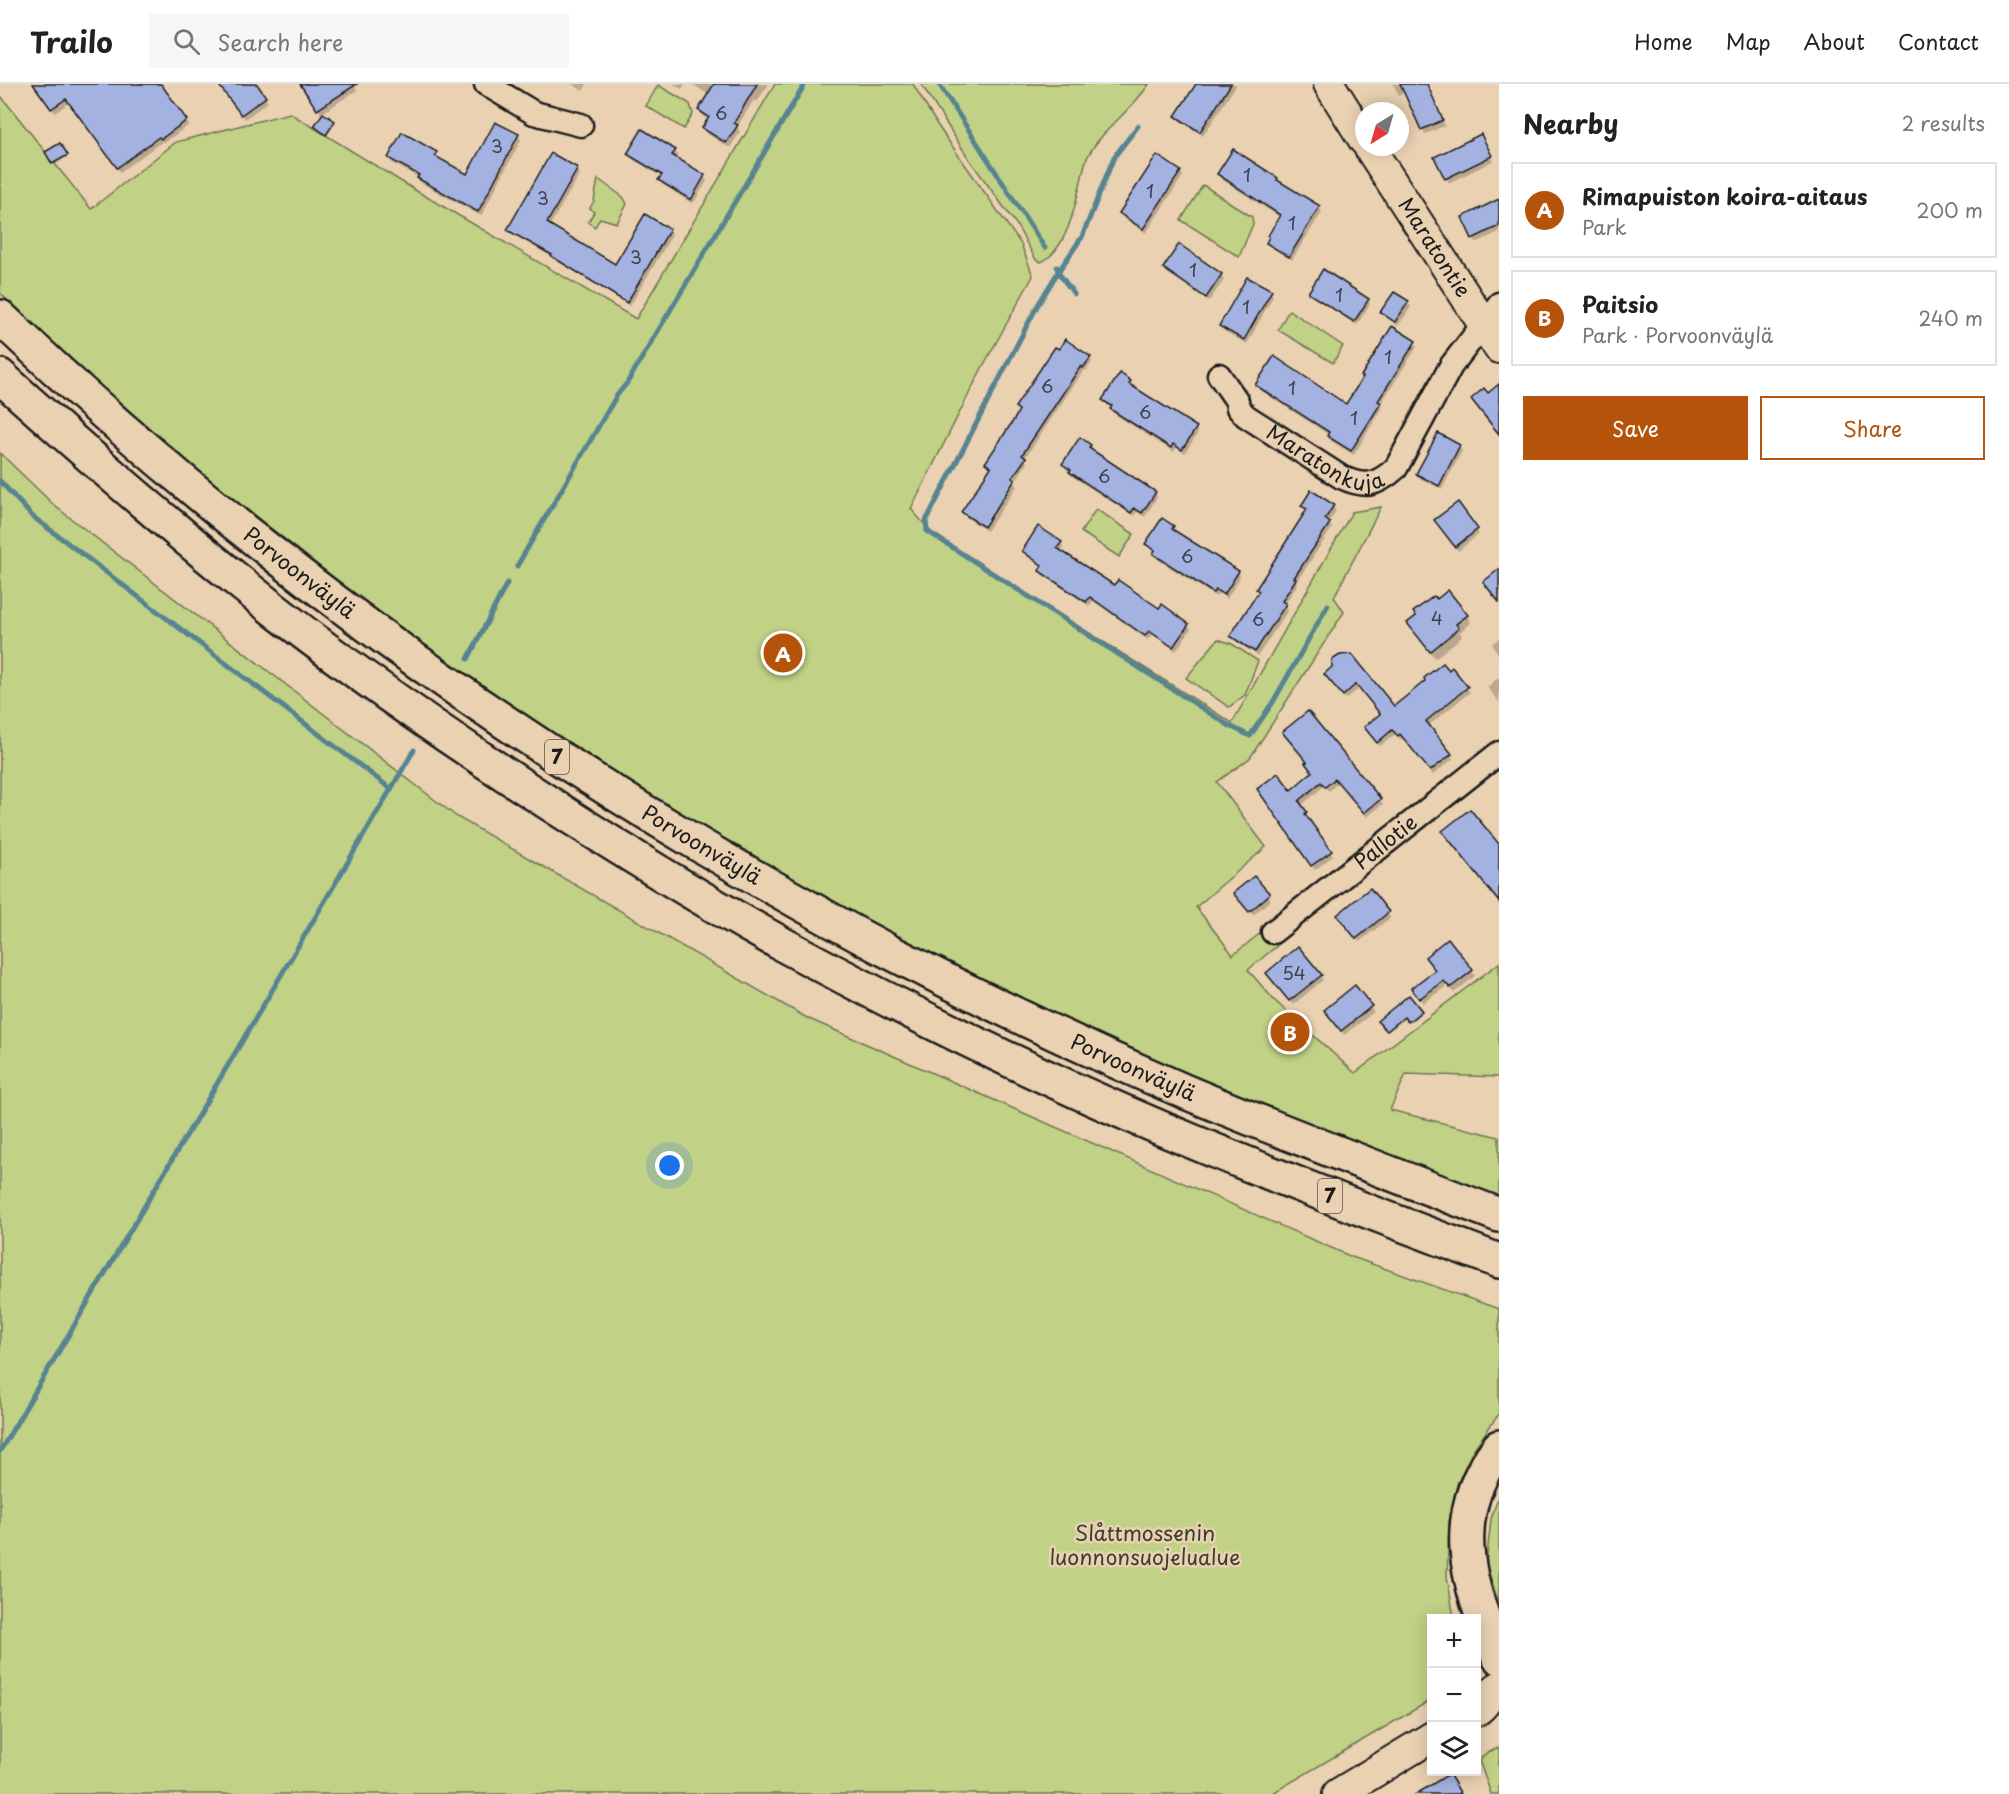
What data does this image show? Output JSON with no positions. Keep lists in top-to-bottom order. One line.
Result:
{"streets":{"highway":["Porvoonväylä","7"],"main road":["Maratontie"],"street":["Maratonkuja","Pallotie"]},"crossings":[["Maratontie","Maratonkuja"]],"parks":["Slåttmossenin luonnonsuojelualue"],"house_numbers":["6","3","1","1","3","1","3","1","1","1","1","6","1","6","1","6","6","4","6","54"],"north":"bottom left","page":{"header":"Trailo","search":"Search here","nav":["Home","Map","About","Contact"],"heading":["Nearby","2 results"],"list":[{"mark":"A","name":"Rimapuiston koira-aitaus","note":"Park","value":"200 m"},{"mark":"B","name":"Paitsio","note":"Park · Porvoonväylä","value":"240 m"}],"buttons":["Save","Share"],"pins":["A","B"],"map_buttons":["+","−"]}}
